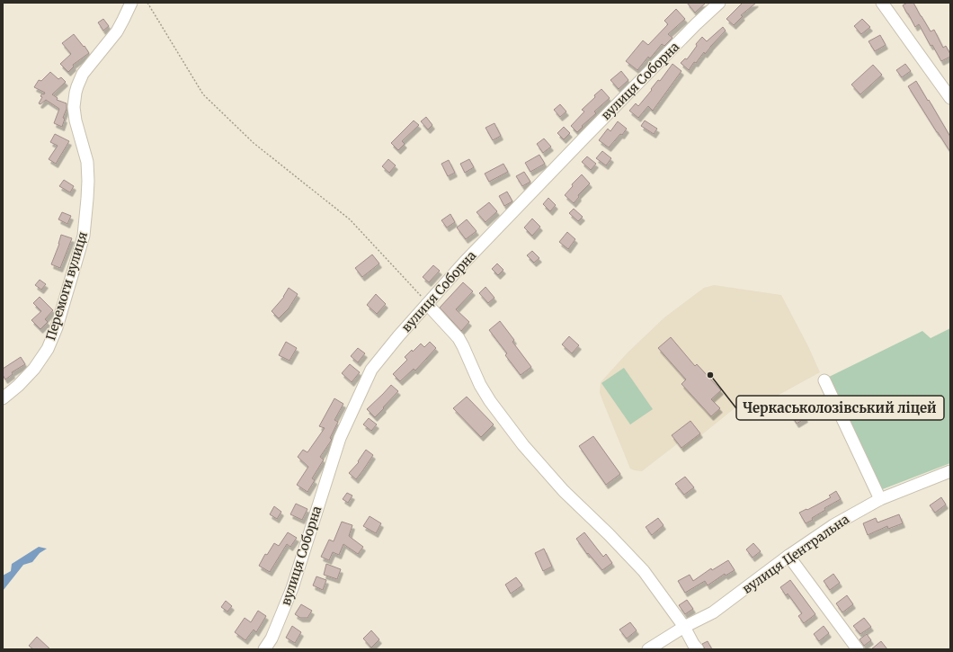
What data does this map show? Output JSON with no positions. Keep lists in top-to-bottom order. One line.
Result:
{"streets":{"street":["вулиця Соборна","Перемоги вулиця","вулиця Центральна"]},"places":["Черкаськолозівський ліцей"]}
